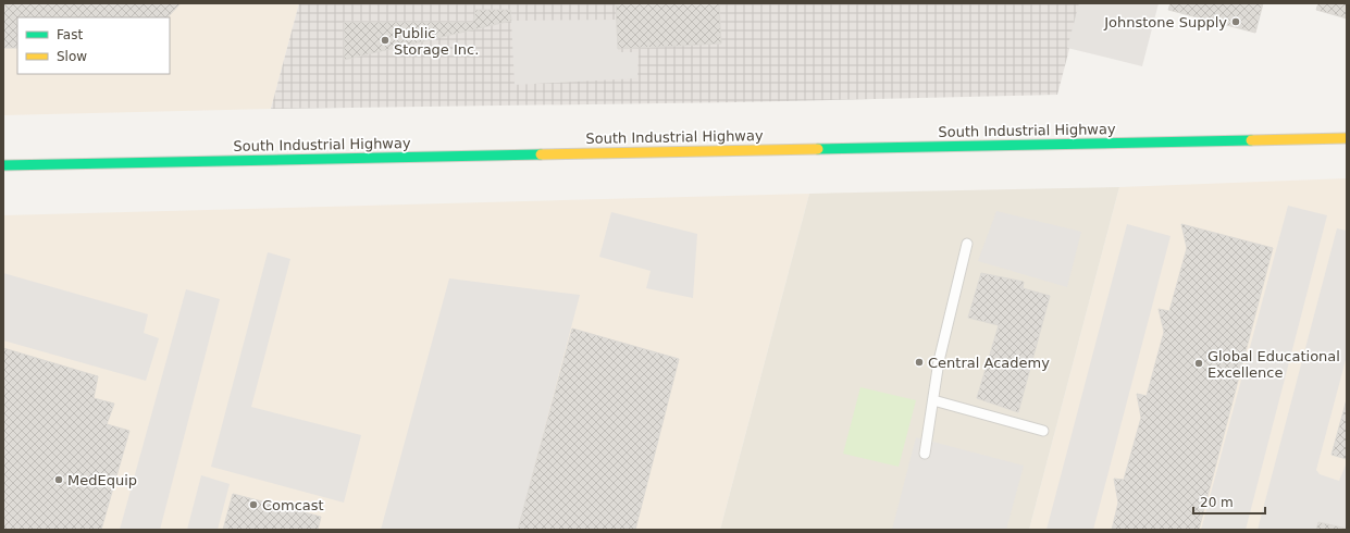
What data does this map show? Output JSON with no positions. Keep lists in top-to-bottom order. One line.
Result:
{"streets":{"street":["South Industrial Highway"]},"places":["Johnstone Supply","Public Storage Inc.","Central Academy","Global Educational Excellence","MedEquip","Comcast"],"legend":["Fast","Slow"],"scale_bar":"20 m"}
